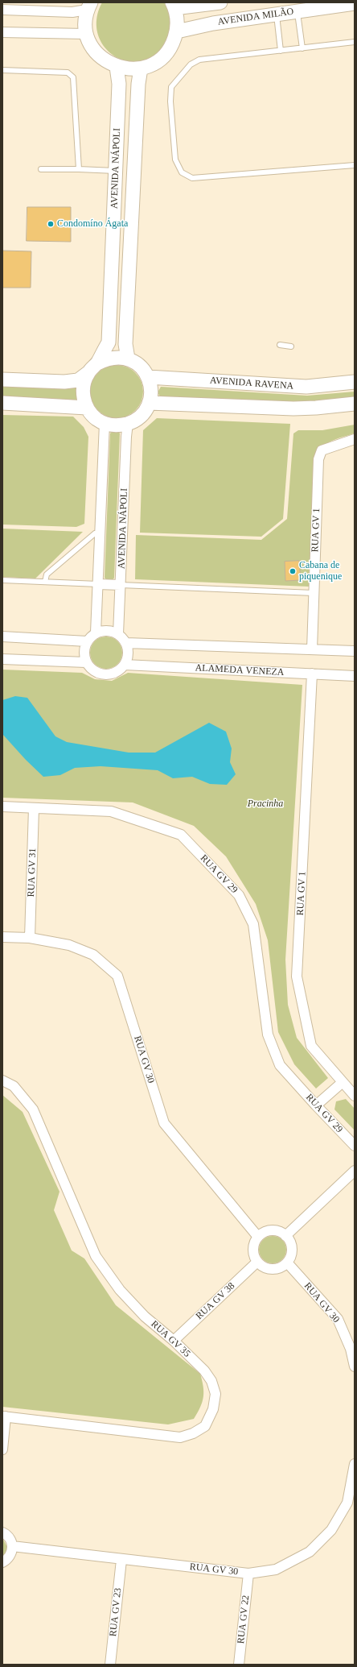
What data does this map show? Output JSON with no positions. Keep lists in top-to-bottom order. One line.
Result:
{"streets":{"main road":["AVENIDA MILÃO","AVENIDA NÁPOLI","AVENIDA RAVENA"],"street":["RUA GV 1","ALAMEDA VENEZA","RUA GV 31","RUA GV 29","RUA GV 30","RUA GV 38","RUA GV 35","RUA GV 23","RUA GV 22"]},"crossings":[["AVENIDA NÁPOLI","AVENIDA RAVENA"],["AVENIDA NÁPOLI","ALAMEDA VENEZA"],["RUA GV 1","ALAMEDA VENEZA"],["RUA GV 31","RUA GV 29"],["RUA GV 31","RUA GV 30"],["RUA GV 30","RUA GV 38"],["RUA GV 30","RUA GV 23"],["RUA GV 30","RUA GV 22"],["RUA GV 38","RUA GV 35"]],"parks":["Pracinha"],"places":["Condomíno Ágata","Cabana de piquenique"]}
